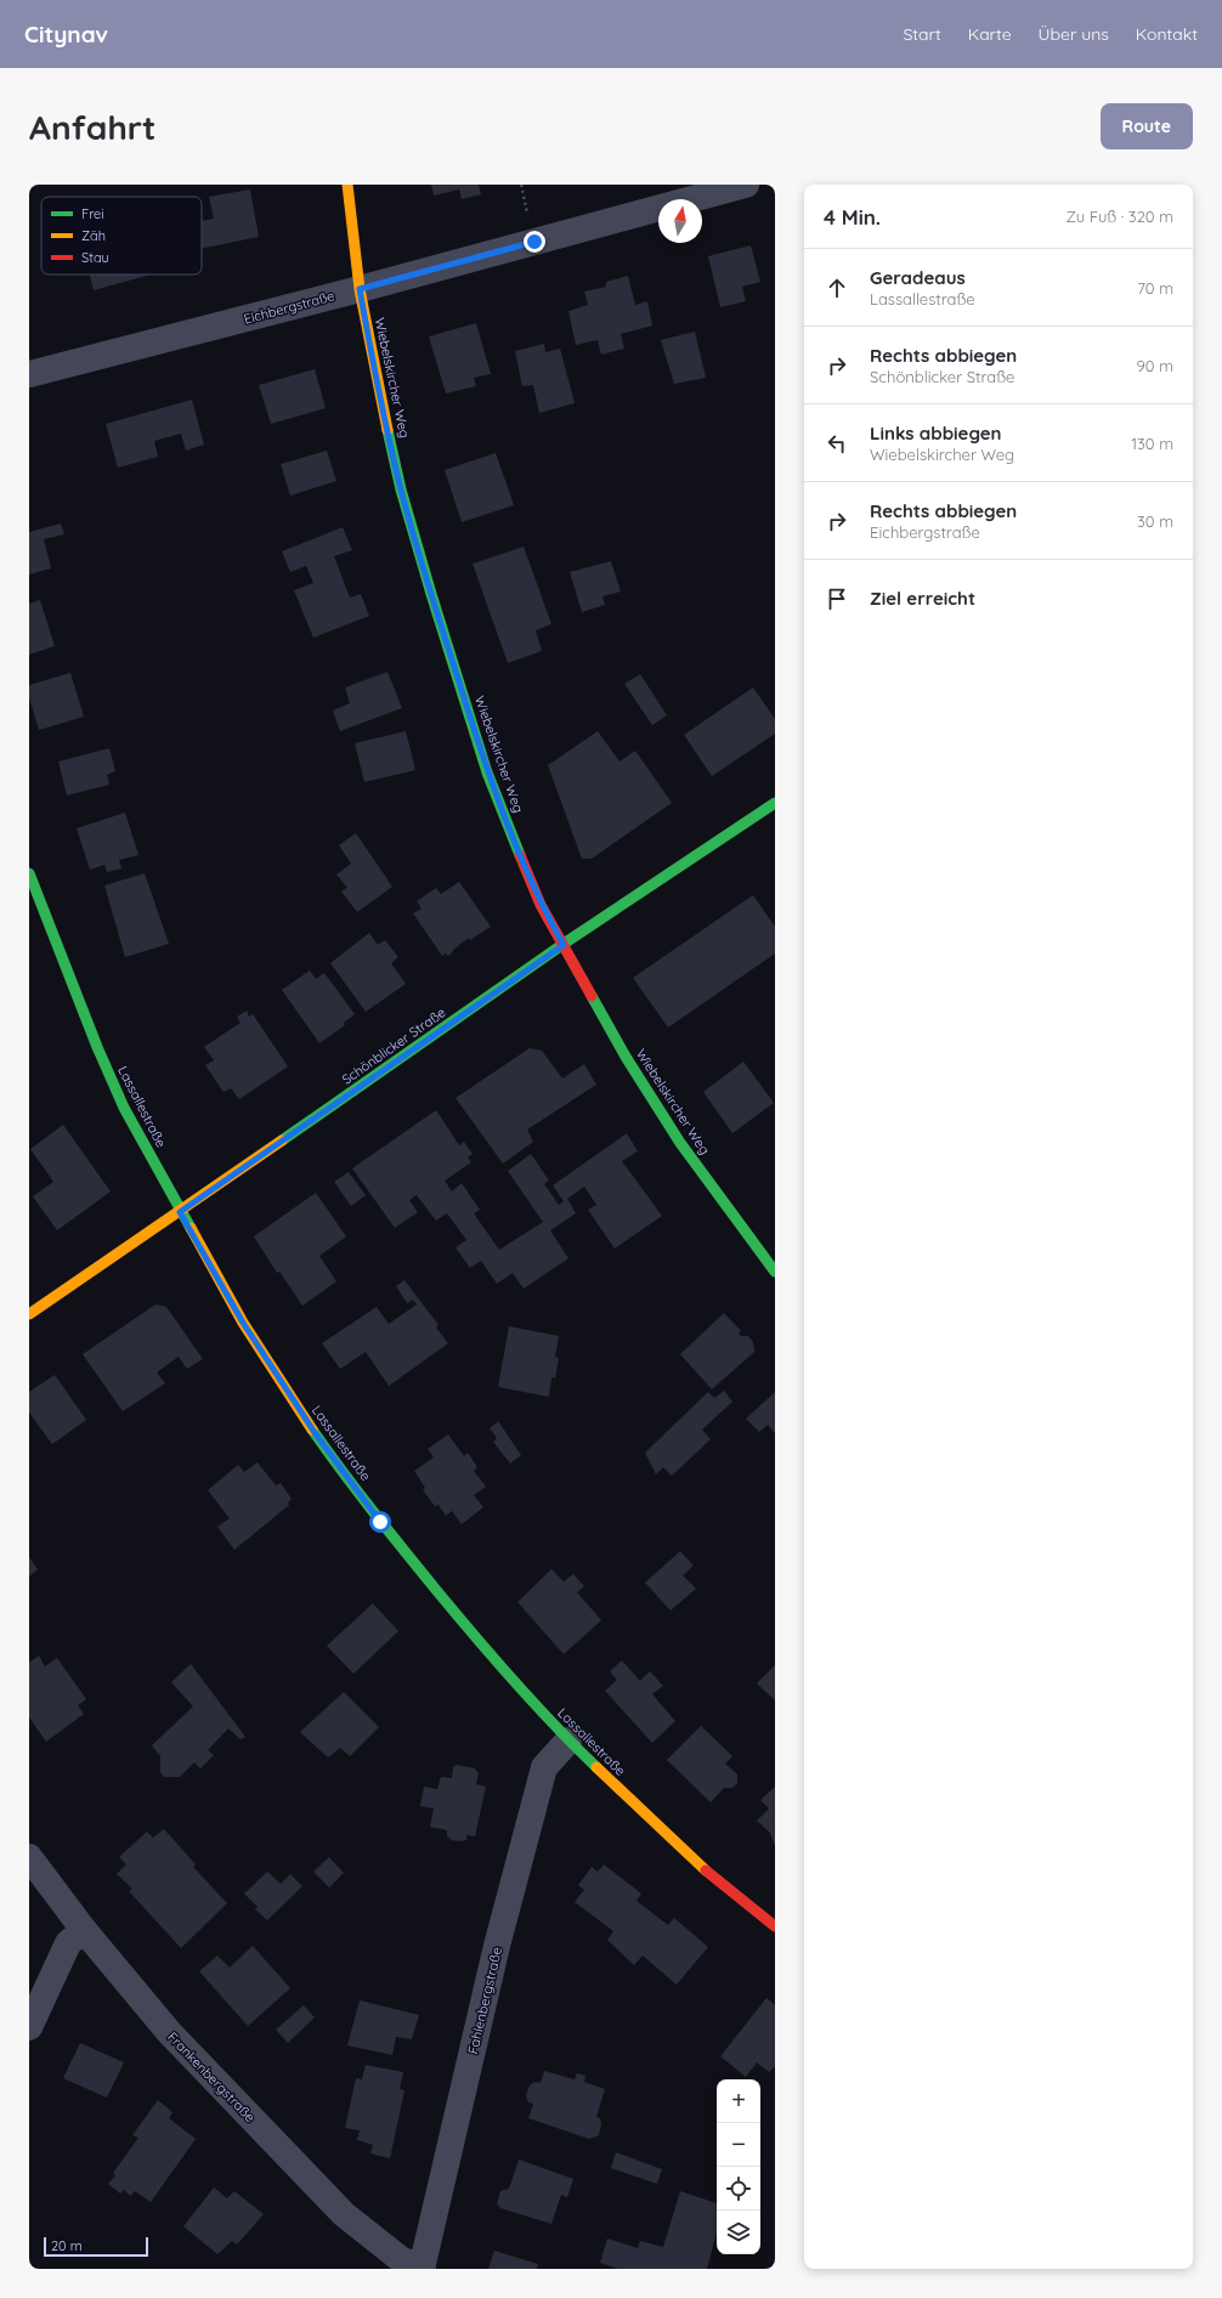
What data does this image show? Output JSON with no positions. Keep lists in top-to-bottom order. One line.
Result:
{"streets":{"street":["Eichbergstraße","Wiebelskircher Weg","Schönblicker Straße","Lassallestraße","Fahlenbergstraße","Frankenbergstraße"]},"crossings":[["Eichbergstraße","Wiebelskircher Weg"],["Wiebelskircher Weg","Schönblicker Straße"],["Schönblicker Straße","Lassallestraße"],["Lassallestraße","Fahlenbergstraße"],["Fahlenbergstraße","Frankenbergstraße"]],"legend":["Frei","Zäh","Stau"],"scale_bar":"20 m","north":"top","page":{"header":"Citynav","nav":["Start","Karte","Über uns","Kontakt"],"buttons":"Route","title":"Anfahrt","heading":["4 Min.","Zu Fuß · 320 m"],"list":[["Geradeaus","Lassallestraße","70 m"],["Rechts abbiegen","Schönblicker Straße","90 m"],["Links abbiegen","Wiebelskircher Weg","130 m"],["Rechts abbiegen","Eichbergstraße","30 m"],"Ziel erreicht"],"map_buttons":["+","−"],"scale":"20 m"}}
